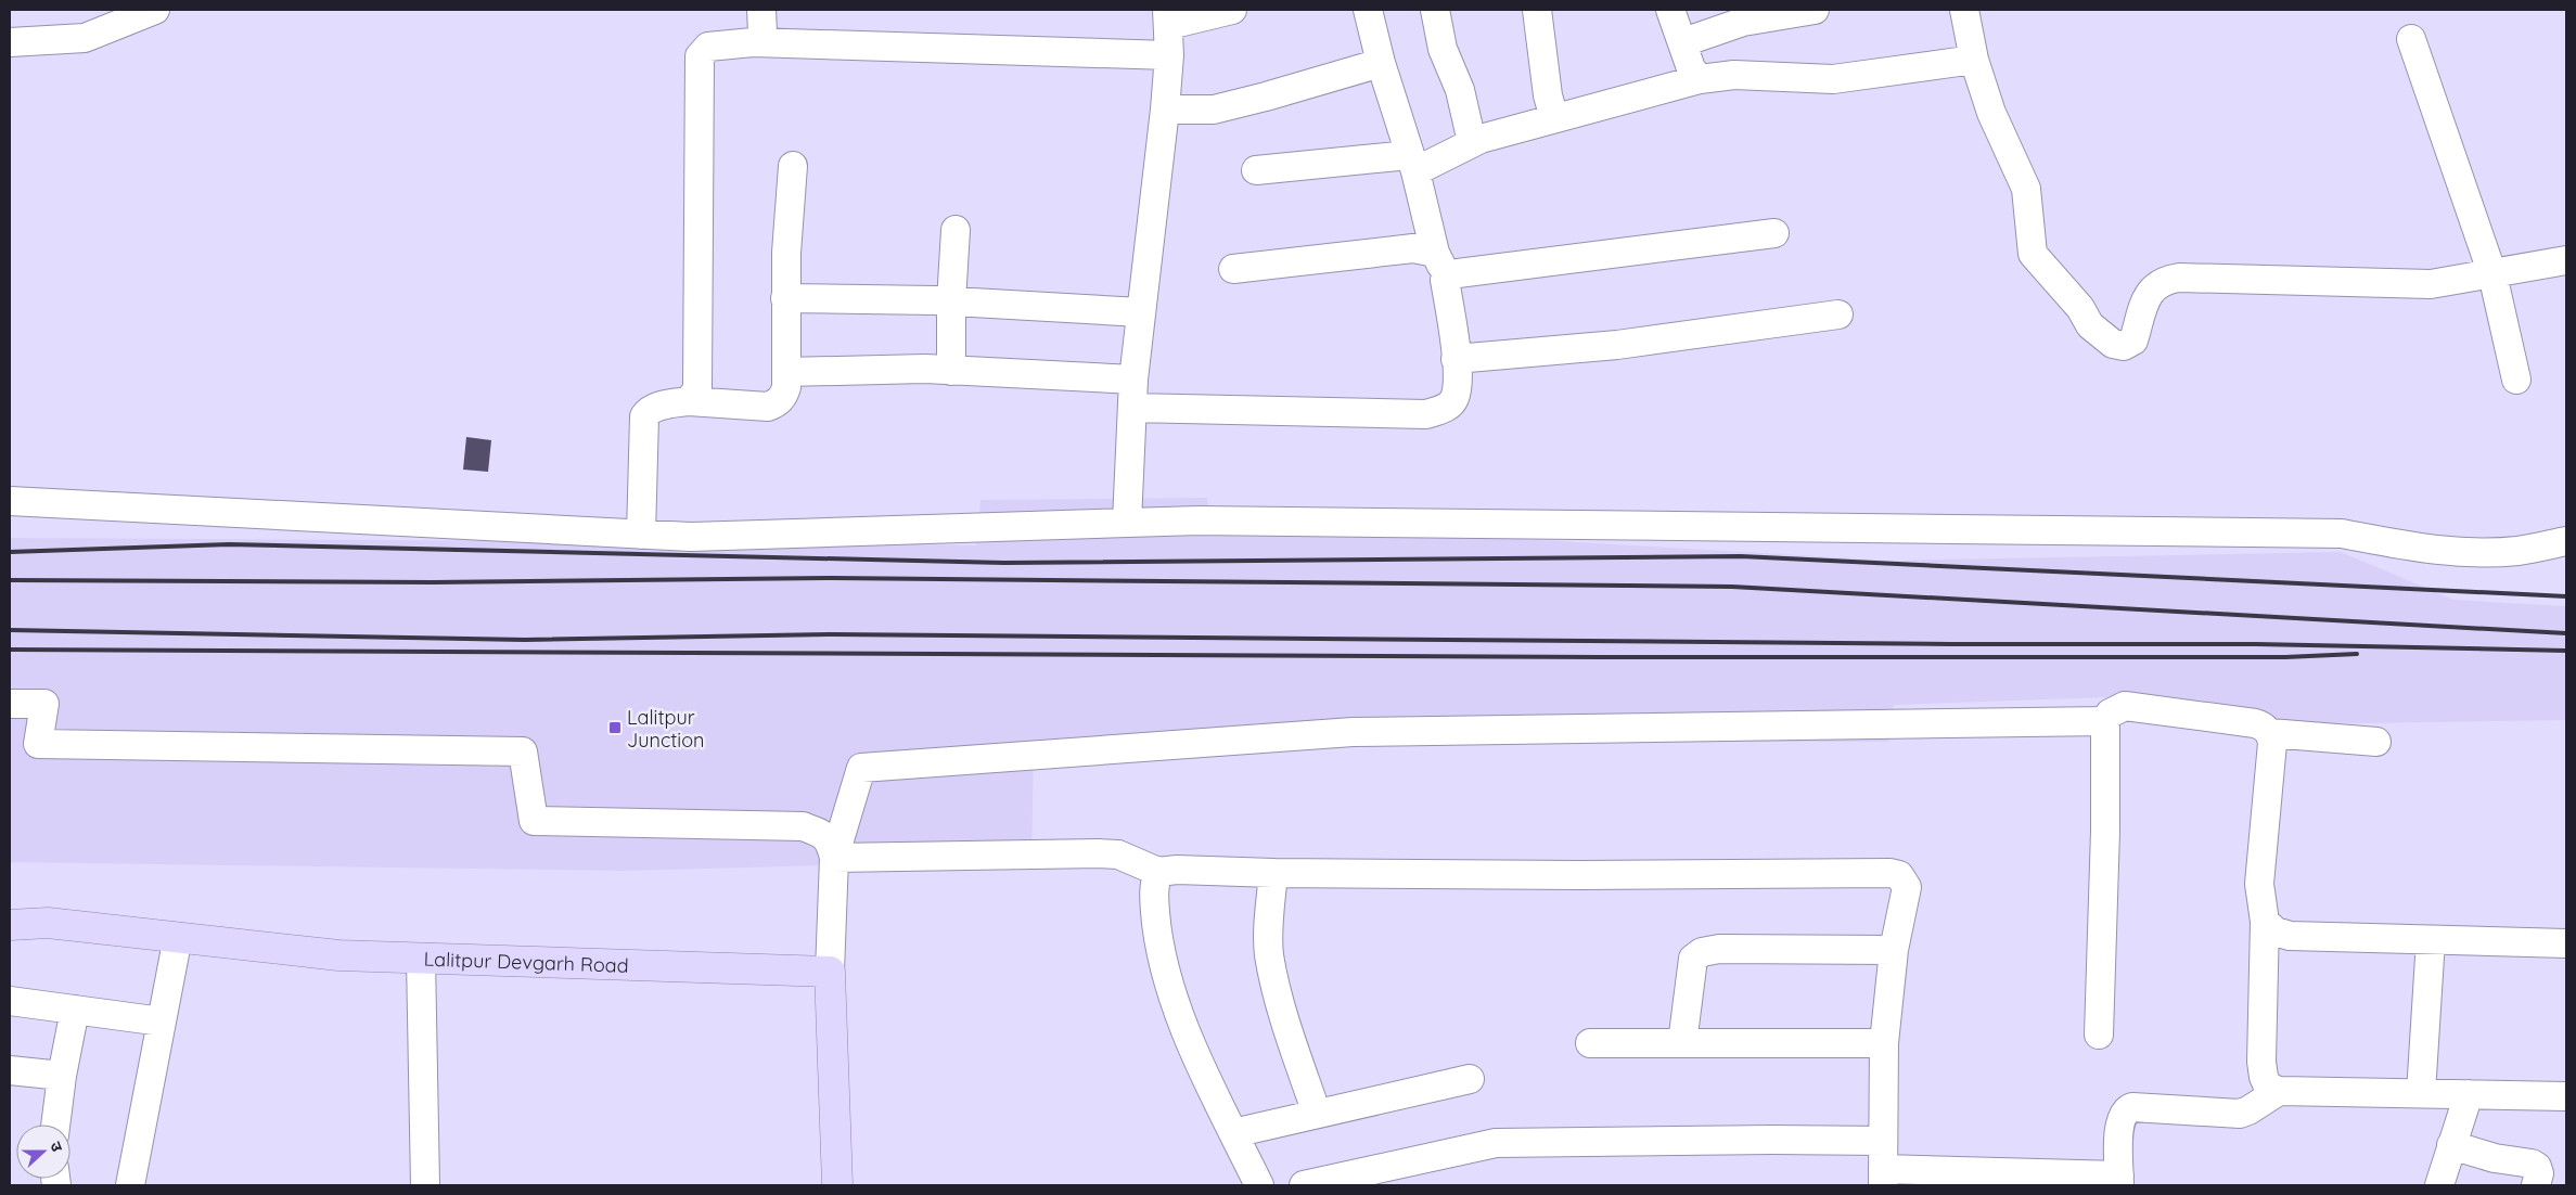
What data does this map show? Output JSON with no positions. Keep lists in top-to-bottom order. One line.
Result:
{"streets":{"main road":["Lalitpur Devgarh Road"]},"places":{"transit":["Lalitpur Junction"]},"north":"right"}
